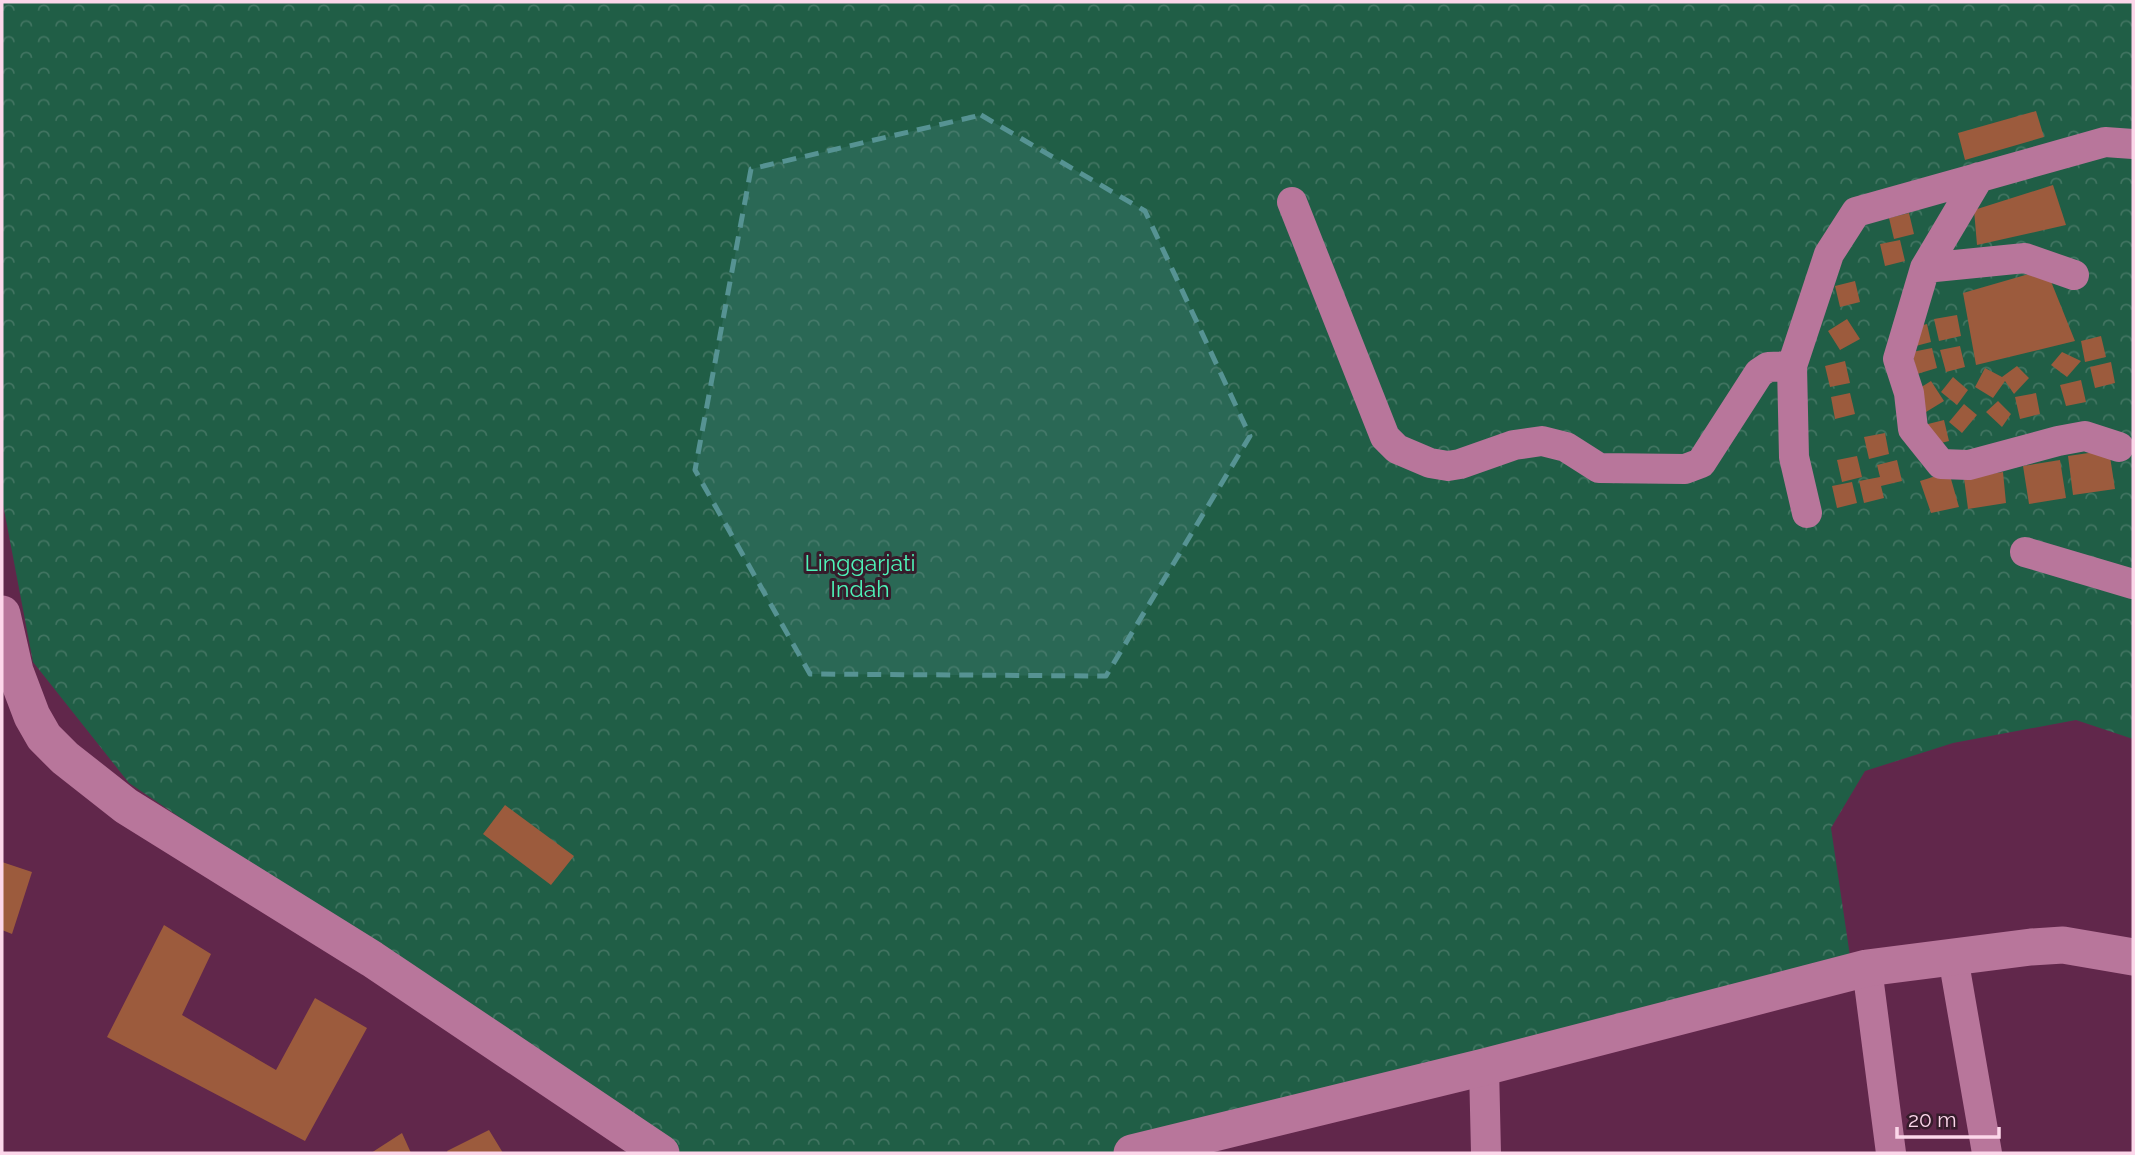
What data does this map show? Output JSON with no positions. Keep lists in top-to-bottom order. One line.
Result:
{"parks":["Linggarjati Indah"],"scale_bar":"20 m"}
